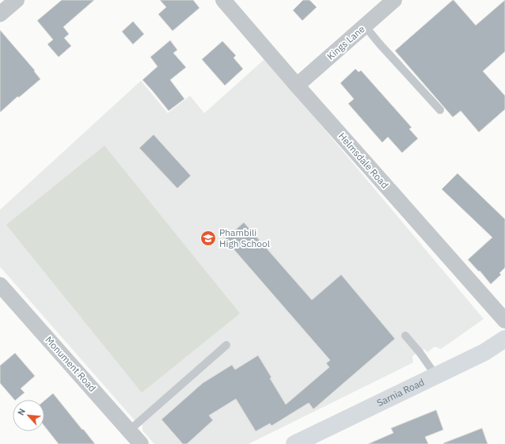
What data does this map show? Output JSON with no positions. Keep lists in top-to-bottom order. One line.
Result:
{"streets":{"main road":["Sarnia Road"],"street":["Kings Lane","Helmsdale Road","Monument Road"]},"crossings":[["Kings Lane","Helmsdale Road"]],"places":{"school or university":["Phambili High School"]},"north":"top left"}
